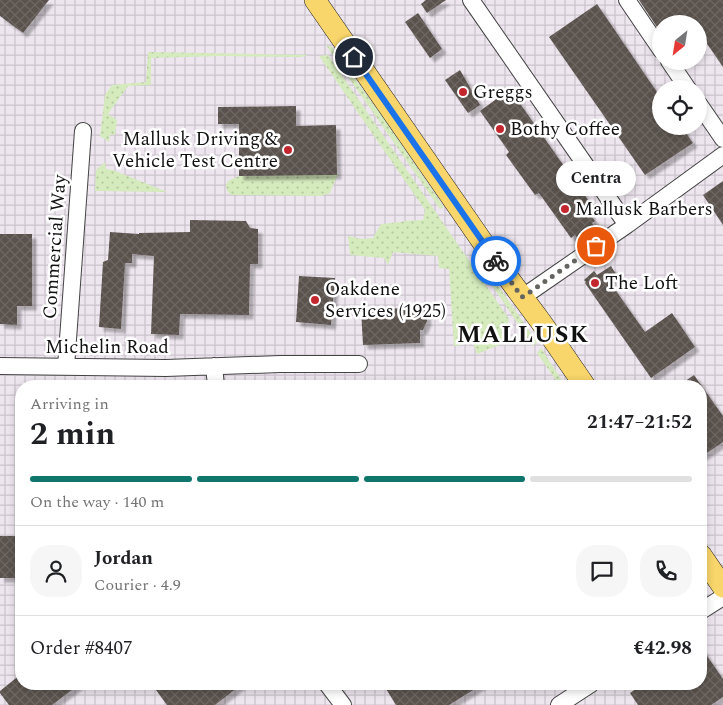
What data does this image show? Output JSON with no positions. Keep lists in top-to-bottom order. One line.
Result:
{"streets":{"street":["Commercial Way","Michelin Road"]},"crossings":[["Commercial Way","Michelin Road"]],"districts":["MALLUSK"],"places":["Greggs","Bothy Coffee","Mallusk Driving & Vehicle Test Centre","Mallusk Barbers","Centra","The Loft","Oakdene Services (1925)"],"north":"bottom left","page":{"bubble":"Centra","heading":["2 min","Arriving in","21:47–21:52"],"panel":["Jordan","Courier · 4.9","Order #8407","€42.98"],"bar":"On the way · 140 m"}}
